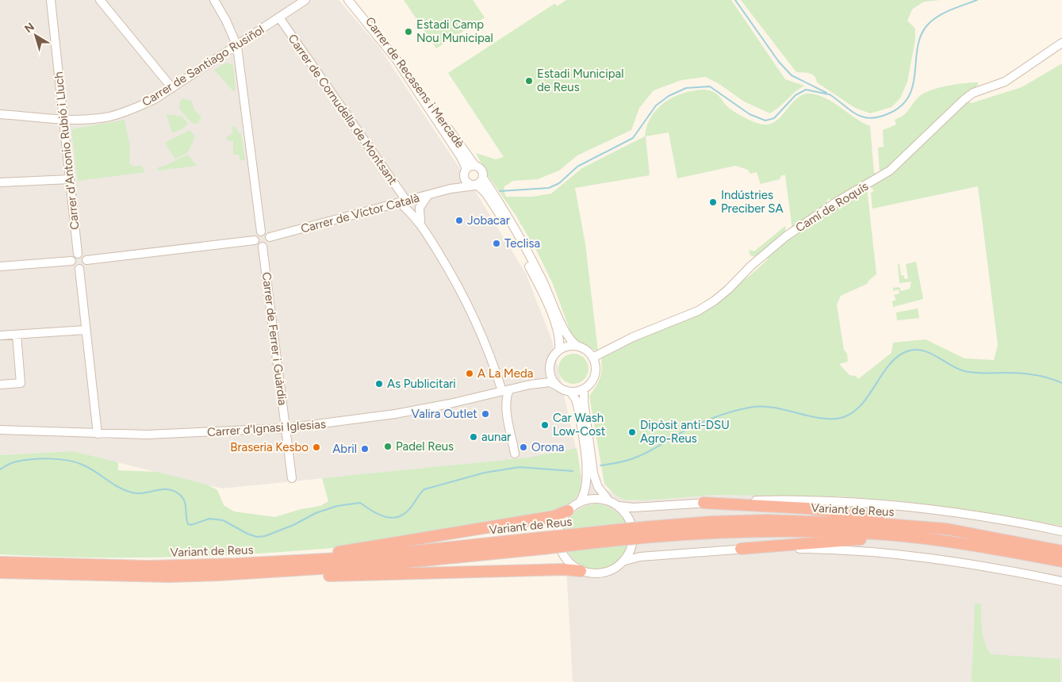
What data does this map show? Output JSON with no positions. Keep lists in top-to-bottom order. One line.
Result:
{"streets":{"highway":["Variant de Reus"],"street":["Carrer de Santiago Rusiñol","Carrer de Recasens i Mercadè","Carrer de Cornudella de Montsant","Carrer d'Antonio Rubió i Lluch","Camí de Roquís","Carrer de Víctor Català","Carrer de Ferrer i Guàrdia","Carrer d'Ignasi Iglesias"]},"crossings":[["Carrer de Santiago Rusiñol","Carrer de Cornudella de Montsant"],["Carrer de Santiago Rusiñol","Carrer d'Antonio Rubió i Lluch"],["Carrer de Recasens i Mercadè","Carrer de Víctor Català"],["Carrer de Cornudella de Montsant","Carrer de Víctor Català"],["Carrer de Cornudella de Montsant","Carrer d'Ignasi Iglesias"],["Camí de Roquís","Carrer d'Ignasi Iglesias"],["Carrer de Víctor Català","Carrer de Ferrer i Guàrdia"],["Carrer de Ferrer i Guàrdia","Carrer d'Ignasi Iglesias"]],"places":["Estadi Camp Nou Municipal","Estadi Municipal de Reus","Indústries Preciber SA","Jobacar","Teclisa","A La Meda","As Publicitari","Valira Outlet","Car Wash Low-Cost","Dipòsit anti-DSU Agro-Reus","aunar","Padel Reus","Braseria Kesbo","Orona","Abril"],"north":"top left"}
